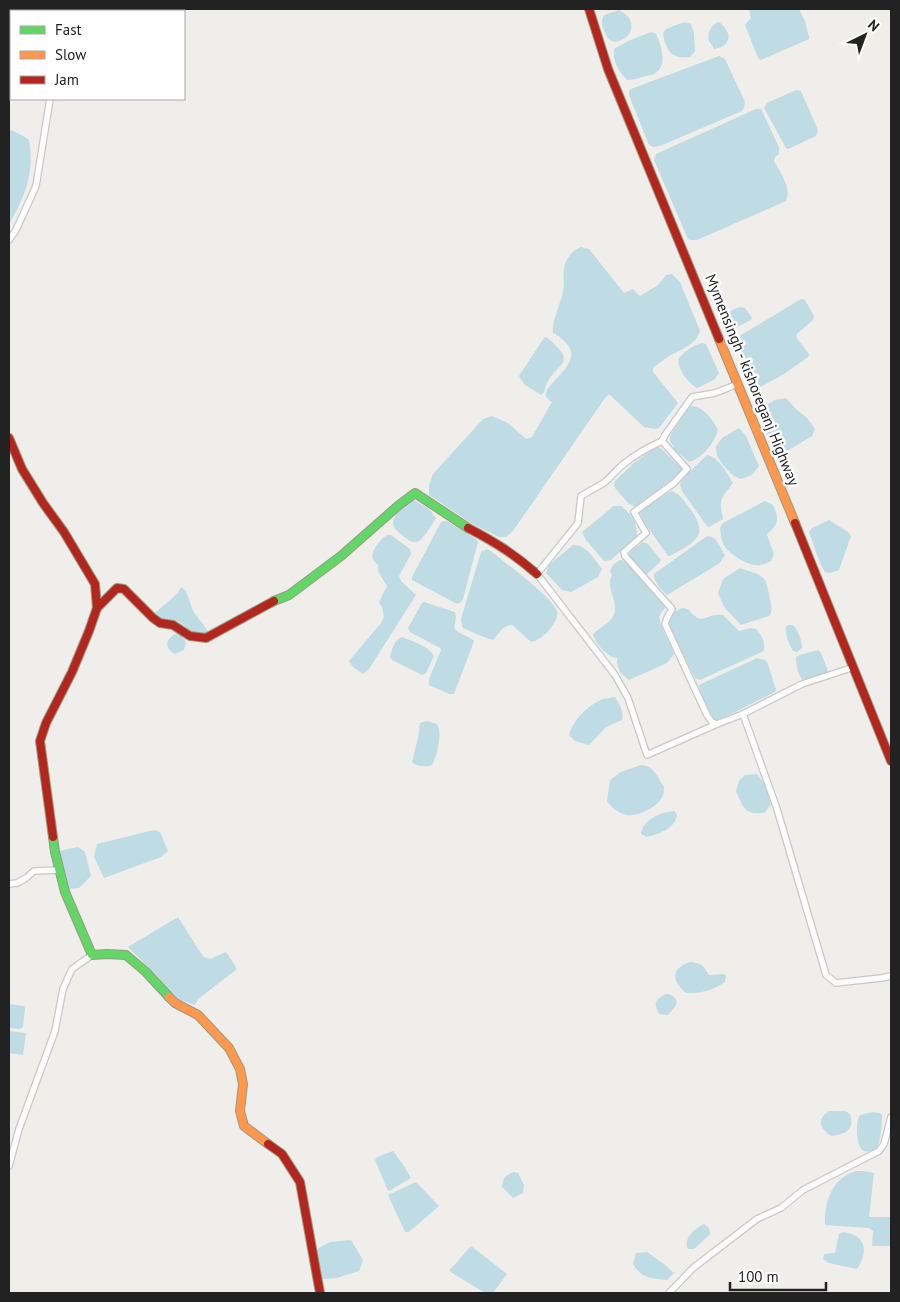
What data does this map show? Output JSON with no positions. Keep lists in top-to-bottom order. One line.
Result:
{"streets":{"street":["Mymensingh - kishoreganj Highway"]},"legend":["Fast","Slow","Jam"],"scale_bar":"100 m","north":"top right"}
